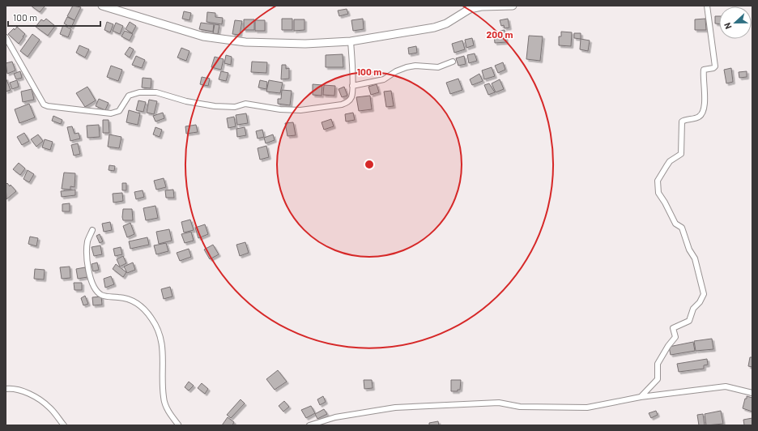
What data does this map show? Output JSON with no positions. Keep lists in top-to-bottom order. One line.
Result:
{"scale_bar":"100 m","north":"left","rings":["200 m","100 m"]}
